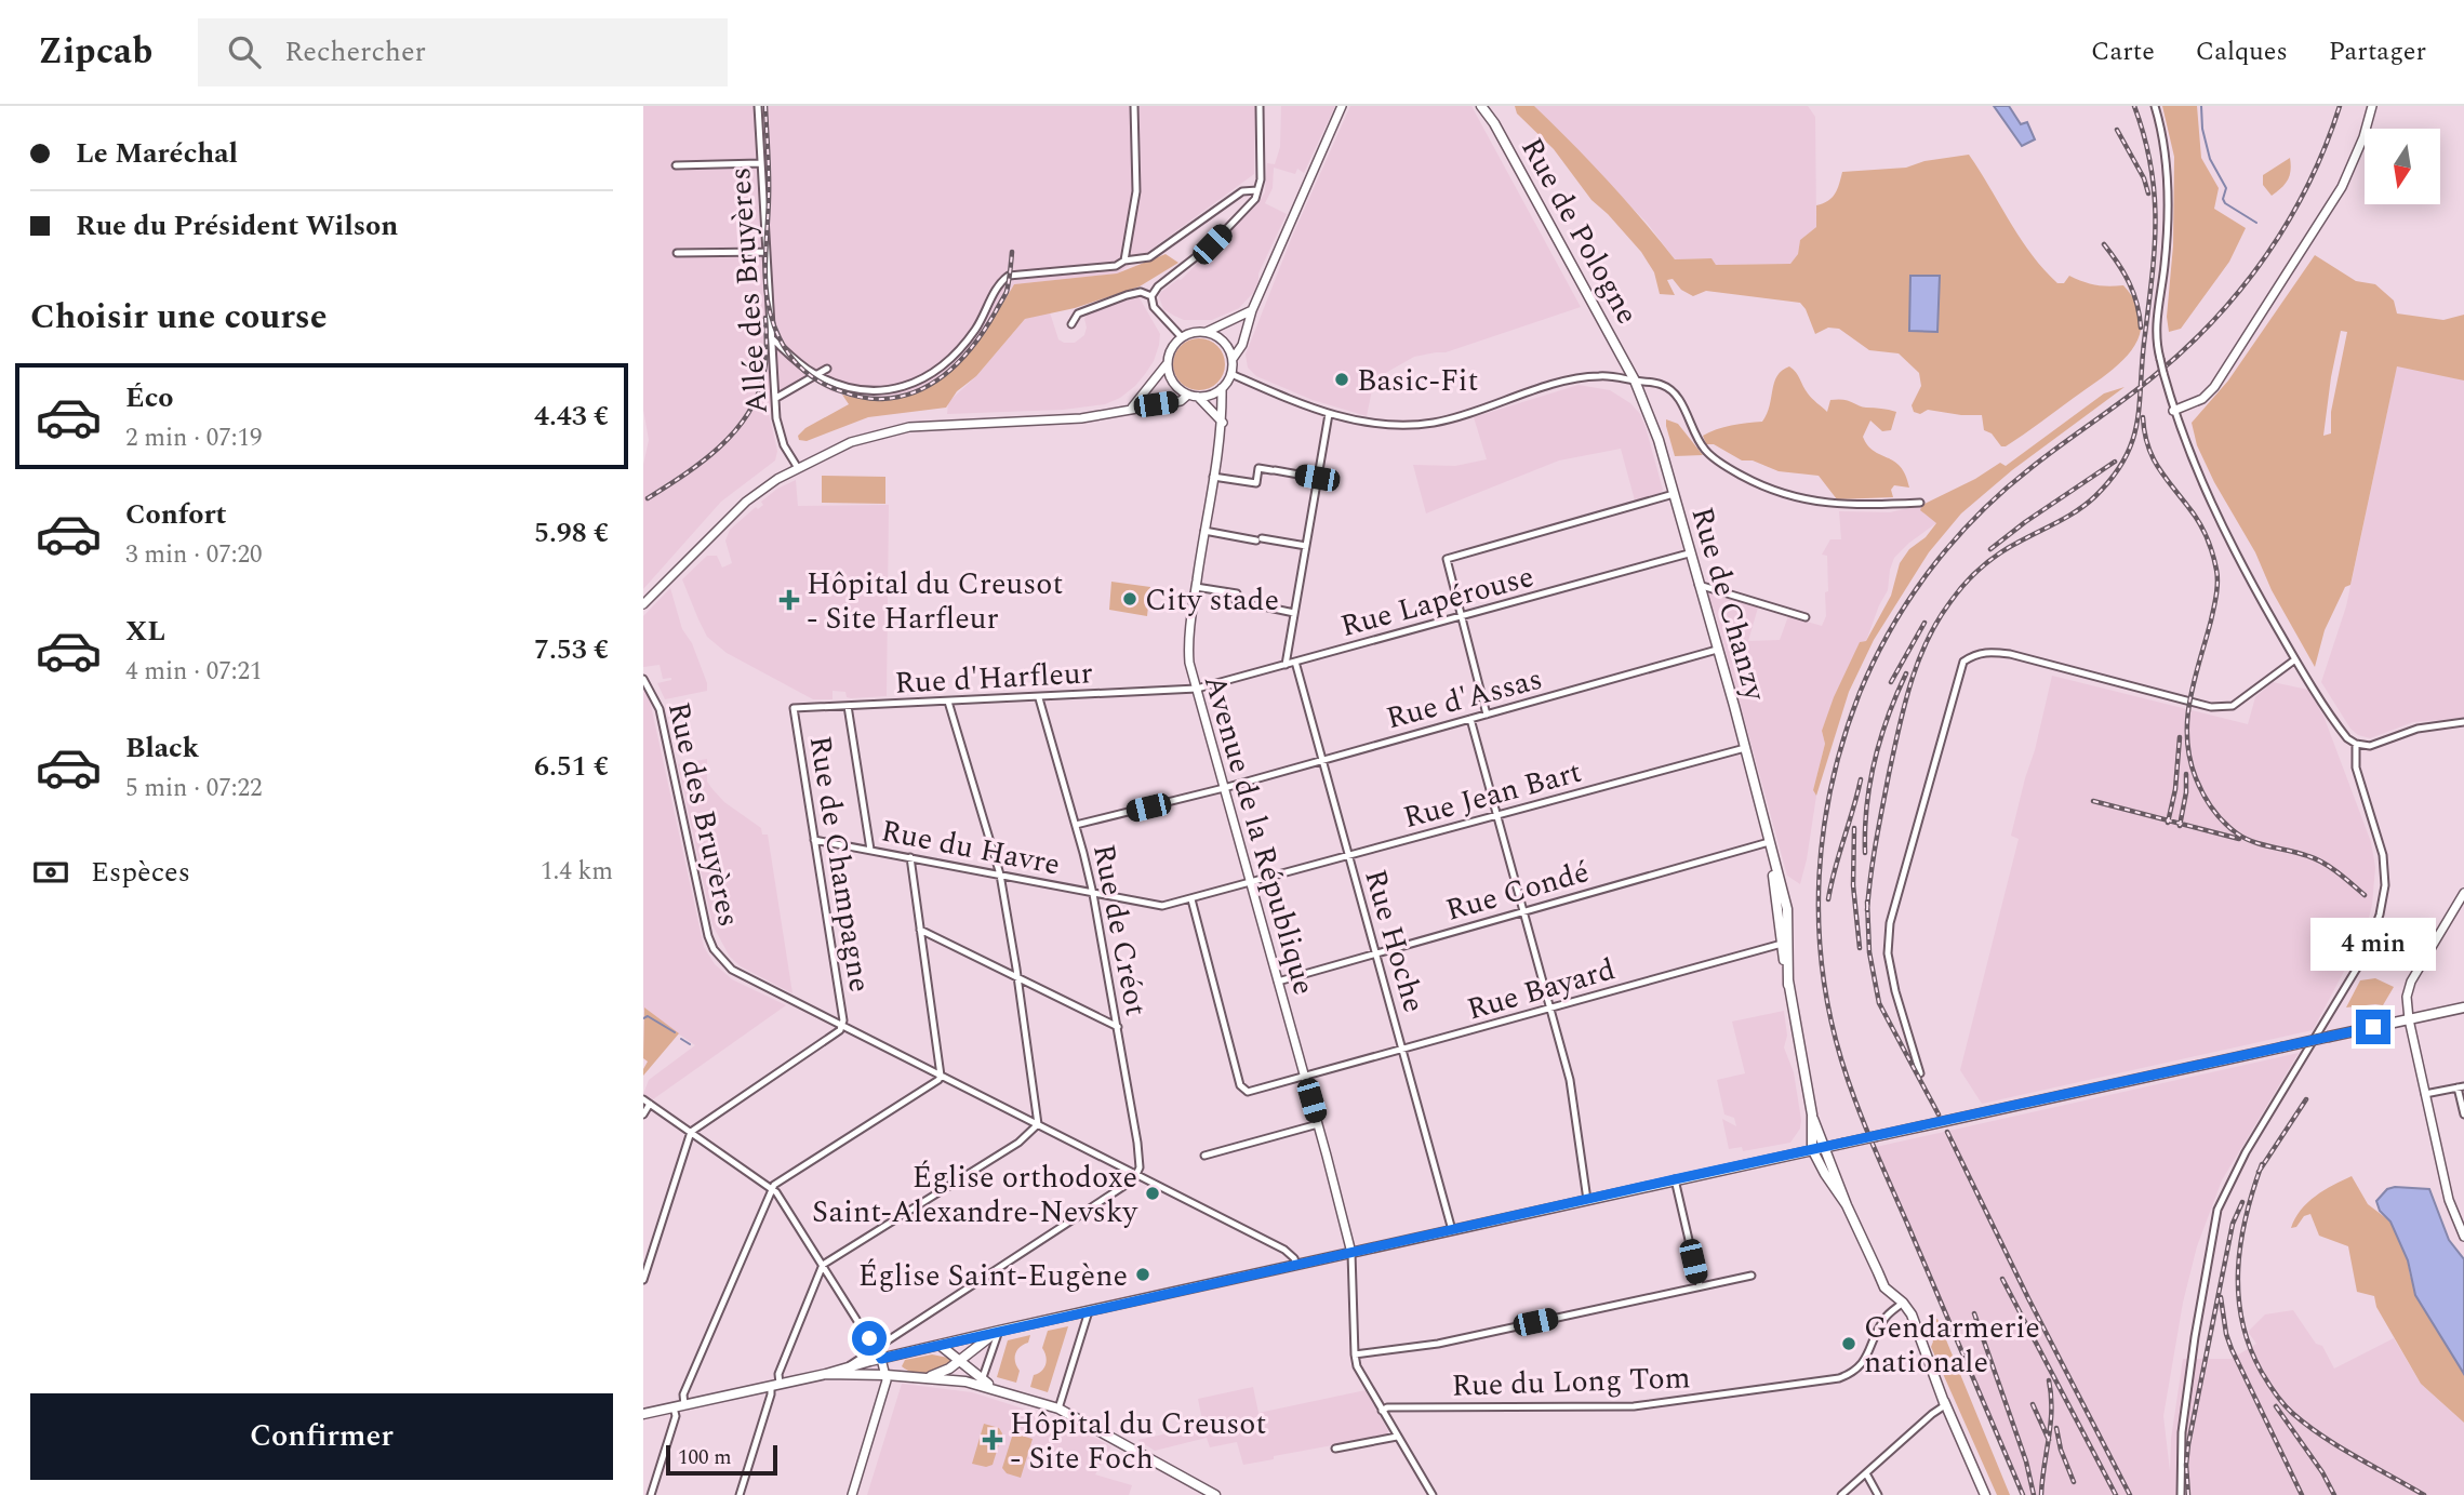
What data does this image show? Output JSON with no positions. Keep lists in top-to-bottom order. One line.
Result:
{"streets":{"main road":["Rue de Pologne","Rue de Chanzy"],"street":["Allée des Bruyères","Rue Lapérouse","Rue d'Harfleur","Rue d'Assas","Rue Jean Bart","Rue des Bruyères","Avenue de la République","Rue du Havre","Rue de Champagne","Rue Condé","Rue de Créot","Rue Hoche","Rue Bayard","Rue du Long Tom"]},"crossings":[["Rue de Pologne","Rue de Chanzy"],["Rue Lapérouse","Rue de Chanzy"],["Rue Lapérouse","Rue d'Harfleur"],["Rue Lapérouse","Avenue de la République"],["Rue Lapérouse","Rue Hoche"],["Rue de Chanzy","Rue d'Assas"],["Rue de Chanzy","Rue Jean Bart"],["Rue de Chanzy","Avenue de la République"],["Rue de Chanzy","Rue Condé"],["Rue de Chanzy","Rue Bayard"],["Rue d'Harfleur","Avenue de la République"],["Rue d'Harfleur","Rue de Champagne"],["Rue d'Harfleur","Rue de Créot"],["Rue d'Assas","Avenue de la République"],["Rue d'Assas","Rue de Créot"],["Rue d'Assas","Rue Hoche"],["Rue Jean Bart","Avenue de la République"],["Rue Jean Bart","Rue du Havre"],["Rue Jean Bart","Rue Hoche"],["Rue des Bruyères","Rue de Champagne"],["Rue des Bruyères","Rue de Créot"],["Avenue de la République","Rue du Havre"],["Avenue de la République","Rue Condé"],["Avenue de la République","Rue Bayard"],["Rue du Havre","Rue de Champagne"],["Rue du Havre","Rue de Créot"],["Rue du Havre","Rue Bayard"],["Rue Condé","Rue Hoche"],["Rue Hoche","Rue Bayard"]],"places":{"other":["Basic-Fit","City stade","Église orthodoxe Saint-Alexandre-Nevsky","Église Saint-Eugène","Gendarmerie nationale"],"health":["Hôpital du Creusot - Site Harfleur","Hôpital du Creusot - Site Foch"]},"scale_bar":"100 m","north":"bottom","page":{"header":"Zipcab","search":"Rechercher","nav":["Carte","Calques","Partager"],"banner":["Le Maréchal","Rue du Président Wilson"],"heading":"Choisir une course","list":[{"name":"Éco","note":"2 min · 07:19","value":"4.43 €"},{"name":"Confort","note":"3 min · 07:20","value":"5.98 €"},{"name":"XL","note":"4 min · 07:21","value":"7.53 €"},{"name":"Black","note":"5 min · 07:22","value":"6.51 €"}],"pay":["Espèces","1.4 km"],"bubble":"4 min","buttons":"Confirmer","scale":"100 m"}}
